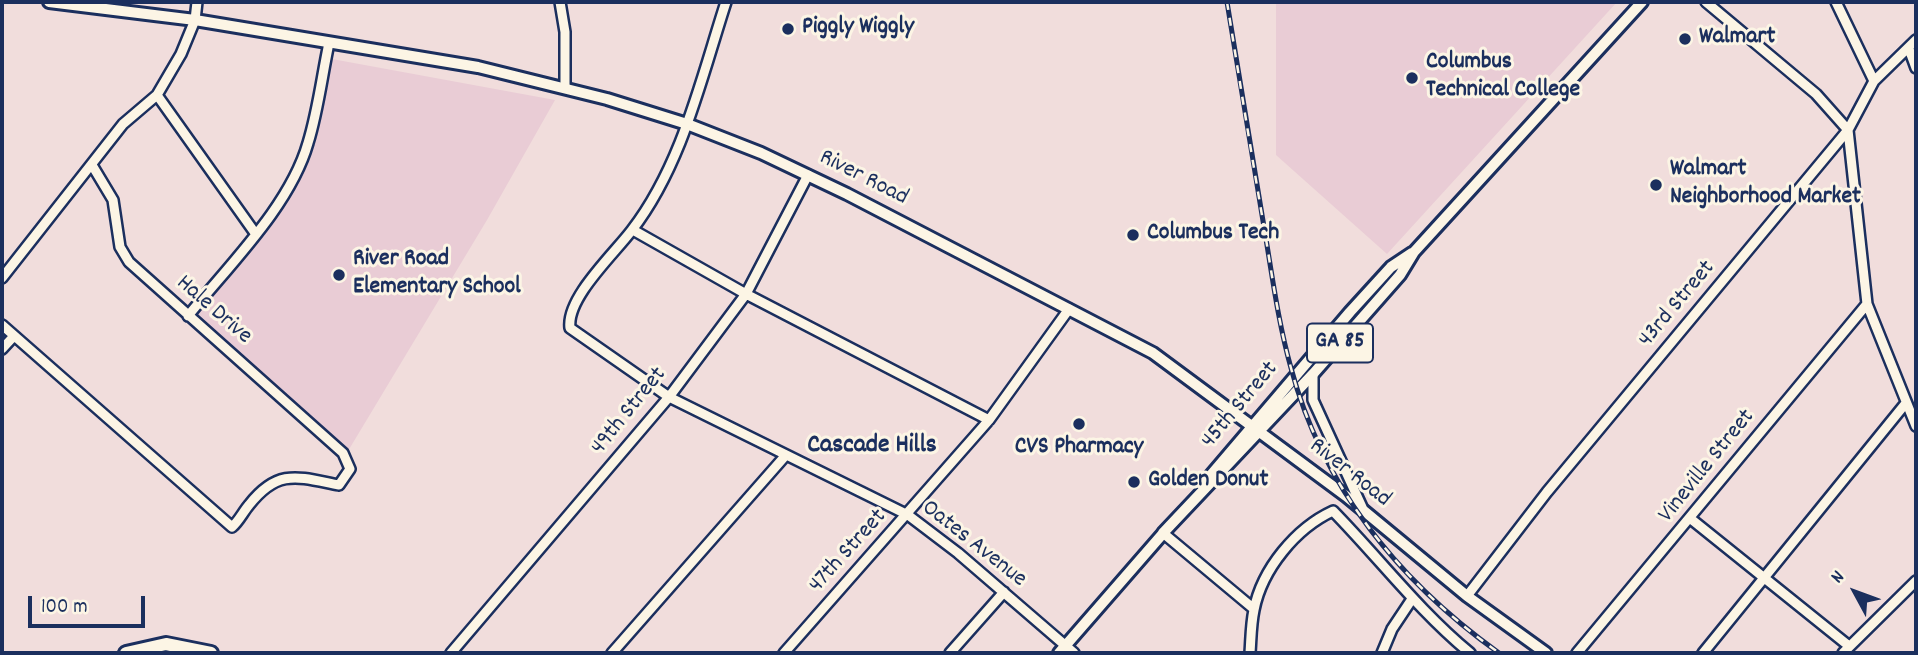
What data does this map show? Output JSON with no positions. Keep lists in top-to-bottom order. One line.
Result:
{"streets":{"main road":["River Road","GA 85","45th Street"],"street":["43rd Street","Hale Drive","49th Street","Vineville Street","Oates Avenue","47th Street"]},"crossings":[["River Road","43rd Street"],["River Road","45th Street"],["River Road","49th Street"],["River Road","47th Street"],["45th Street","Oates Avenue"],["49th Street","Oates Avenue"],["Oates Avenue","47th Street"]],"districts":["Cascade Hills"],"places":["Piggly Wiggly","Walmart","Columbus Technical College","Walmart Neighborhood Market","Columbus Tech","River Road Elementary School","CVS Pharmacy","Golden Donut"],"scale_bar":"100 m","north":"top left"}
